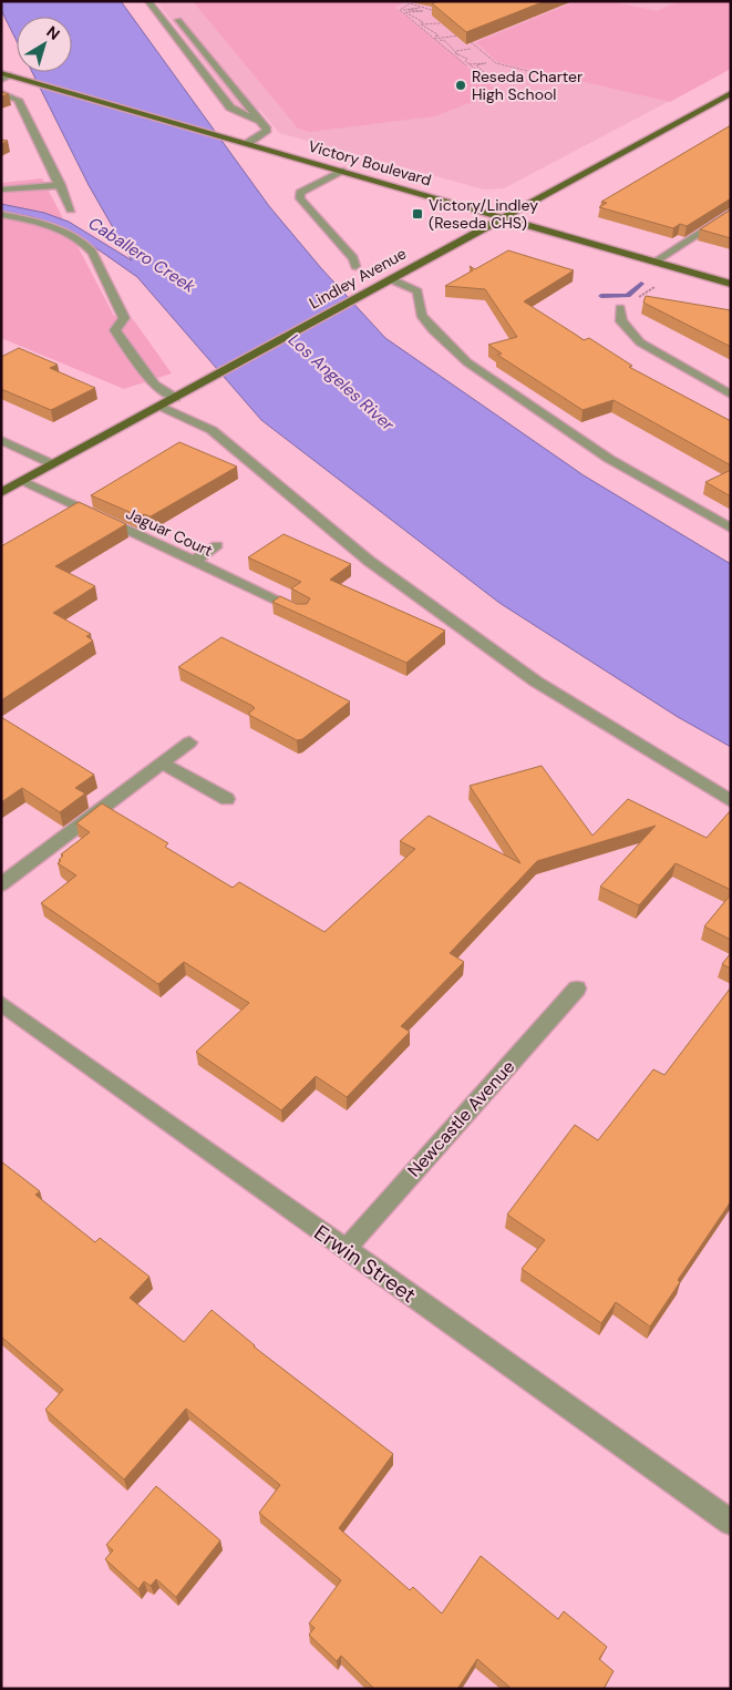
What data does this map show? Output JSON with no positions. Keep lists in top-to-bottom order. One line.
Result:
{"streets":{"main road":["Victory Boulevard","Lindley Avenue"],"street":["Jaguar Court","Newcastle Avenue","Erwin Street"]},"crossings":[["Victory Boulevard","Lindley Avenue"],["Lindley Avenue","Jaguar Court"],["Newcastle Avenue","Erwin Street"]],"water":["Caballero Creek","Los Angeles River"],"places":{"other":["Reseda Charter High School"],"transit":["Victory/Lindley (Reseda CHS)"]},"north":"top right"}
